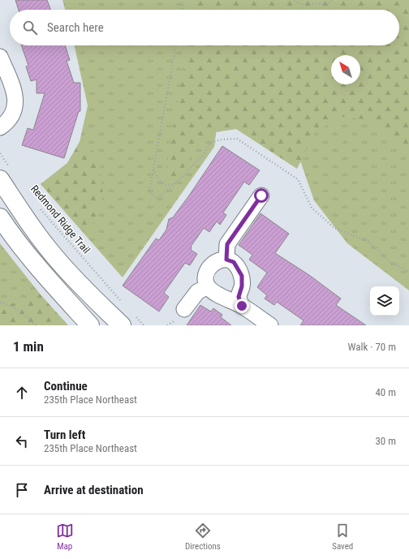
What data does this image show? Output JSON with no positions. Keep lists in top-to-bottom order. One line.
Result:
{"streets":{"path":["Redmond Ridge Trail"]},"north":"top left","page":{"search":"Search here","heading":["1 min","Walk · 70 m"],"list":[["Continue","235th Place Northeast","40 m"],["Turn left","235th Place Northeast","30 m"],"Arrive at destination"],"nav":["Map","Directions","Saved"]}}
